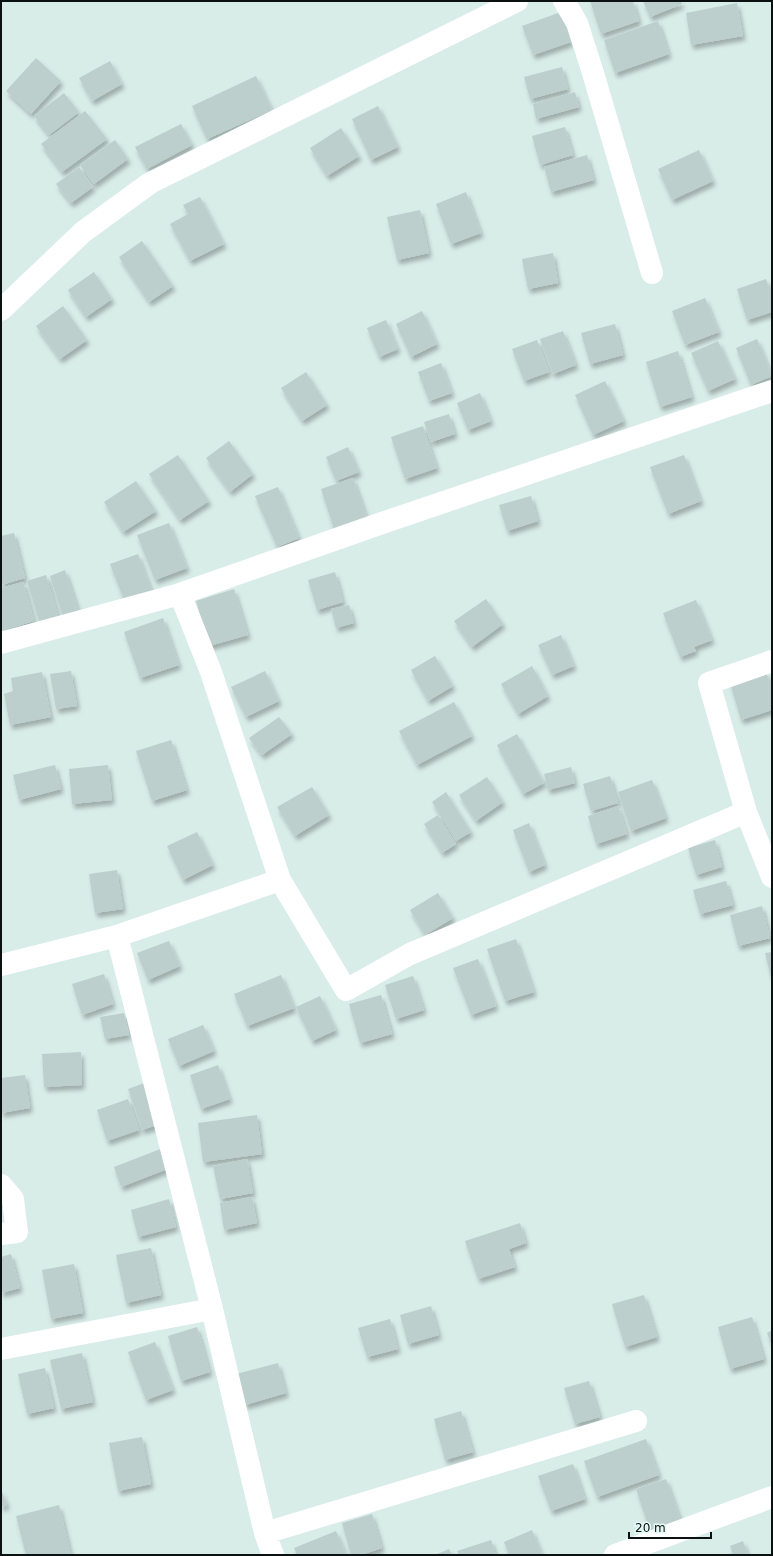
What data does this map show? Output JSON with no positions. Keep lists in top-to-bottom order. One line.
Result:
{"scale_bar":"20 m"}
